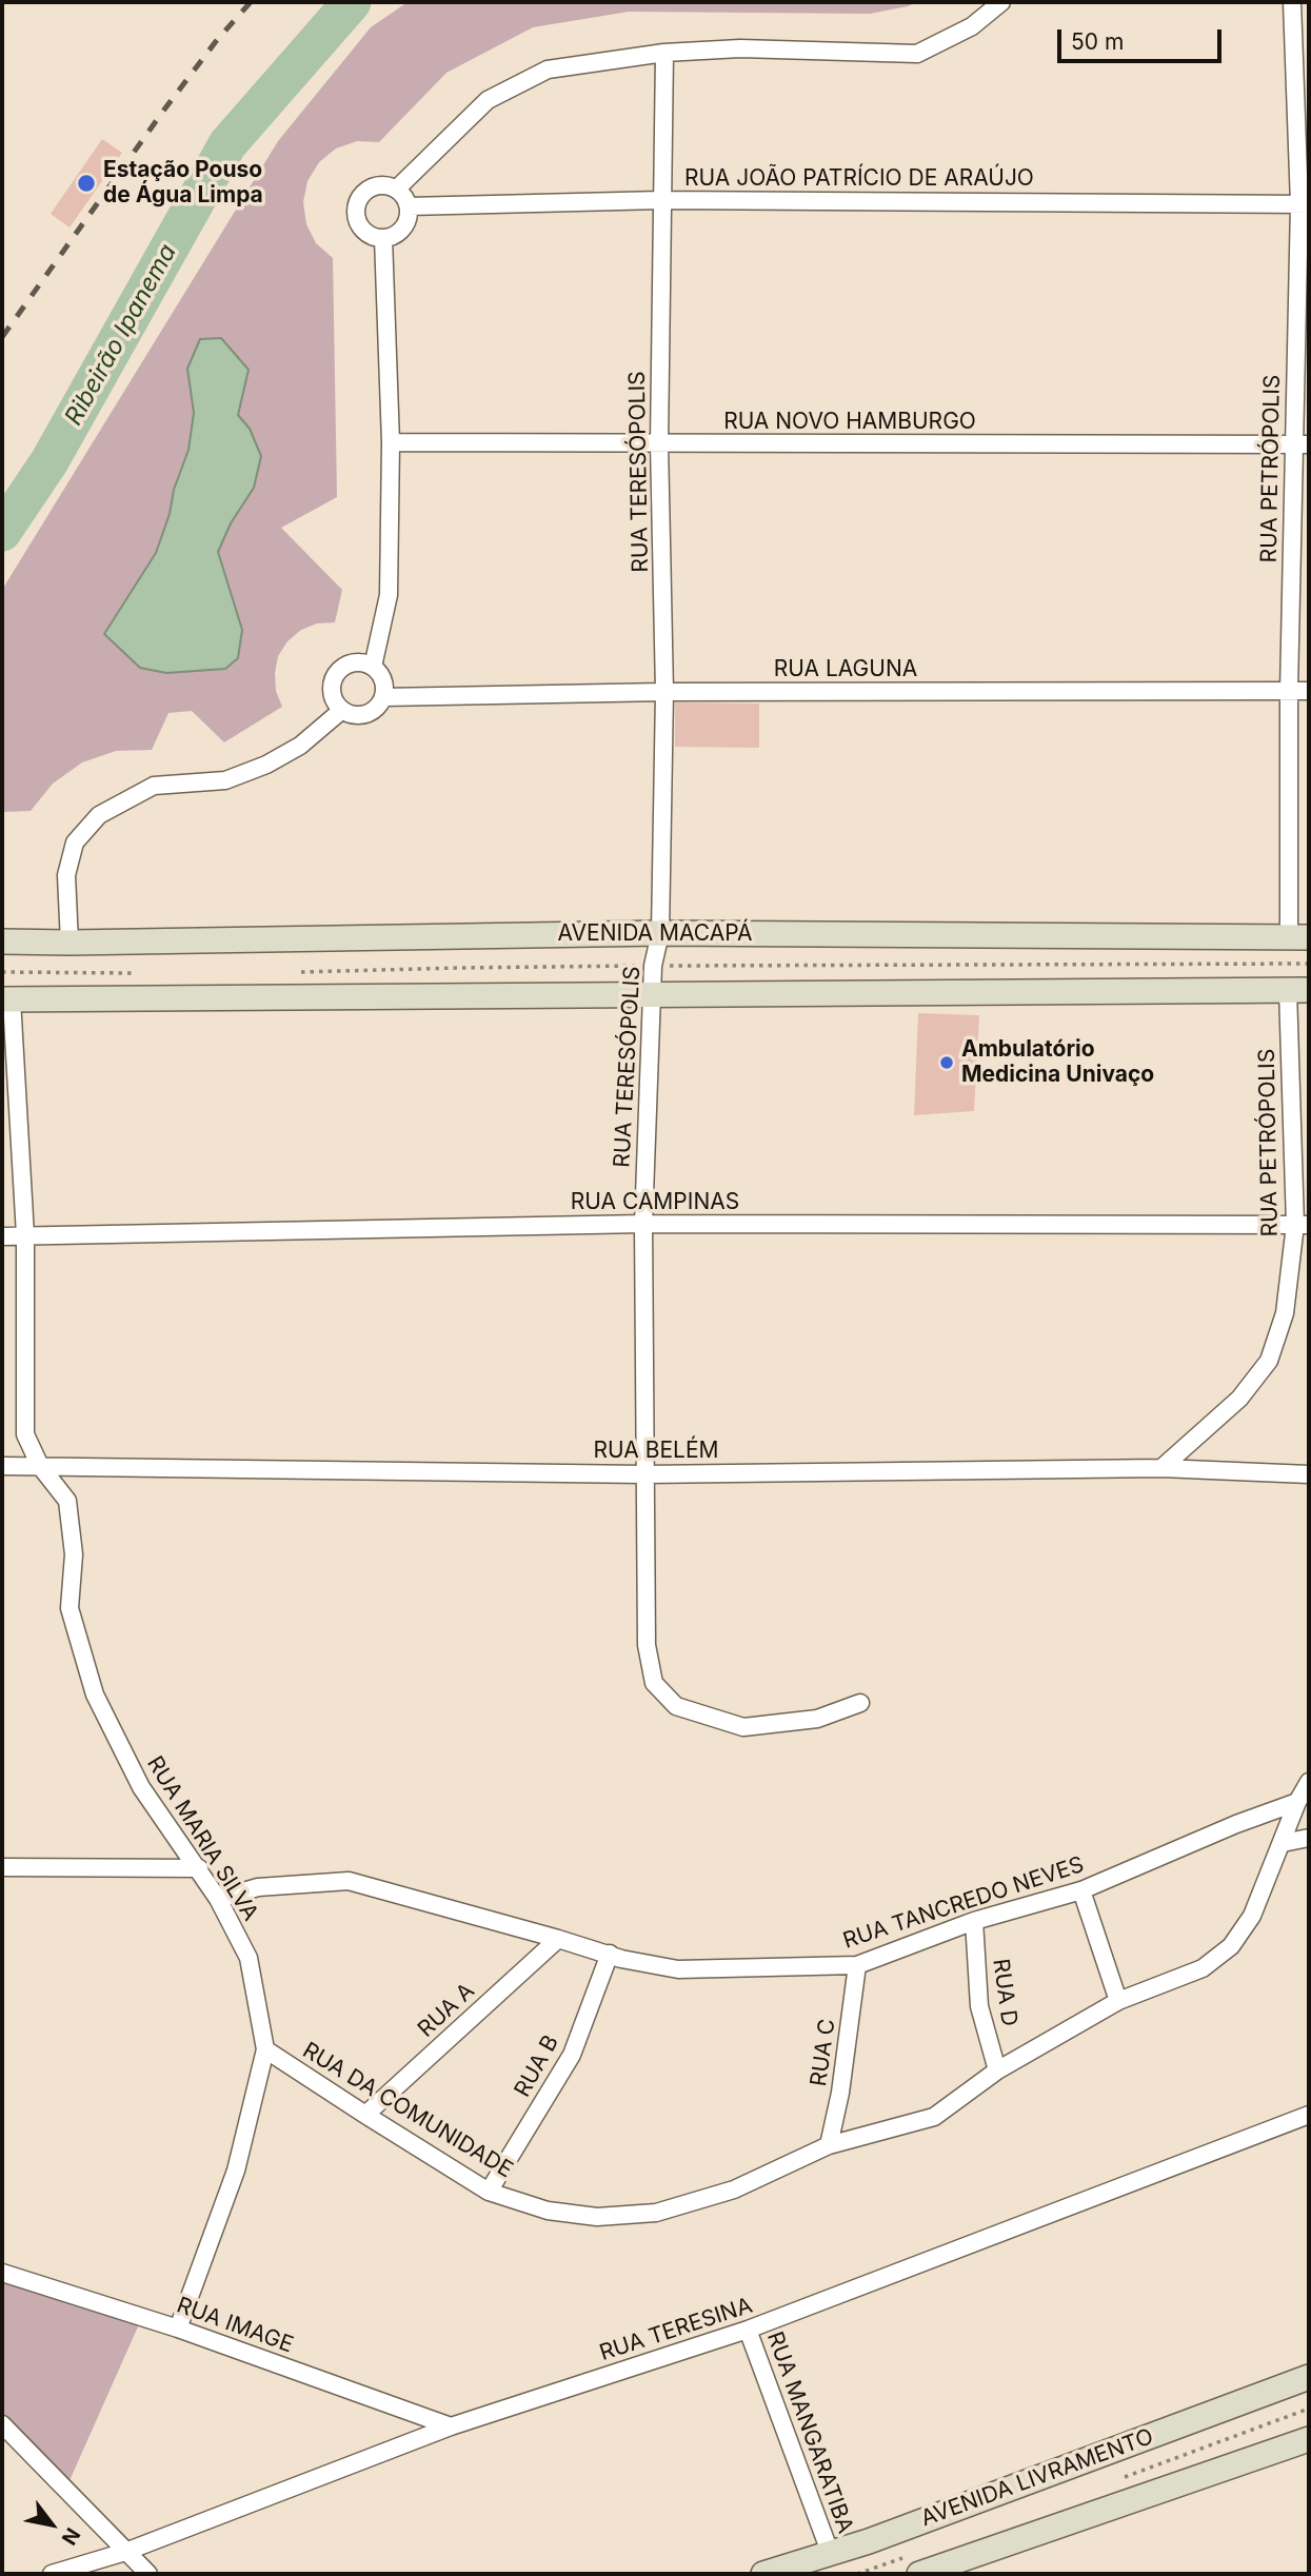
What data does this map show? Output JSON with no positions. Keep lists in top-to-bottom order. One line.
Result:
{"streets":{"main road":["AVENIDA MACAPÁ","AVENIDA LIVRAMENTO"],"street":["RUA JOÃO PATRÍCIO DE ARAÚJO","RUA NOVO HAMBURGO","RUA PETRÓPOLIS","RUA TERESÓPOLIS","RUA LAGUNA","RUA CAMPINAS","RUA BELÉM","RUA MARIA SILVA","RUA TANCREDO NEVES","RUA D","RUA A","RUA C","RUA B","RUA DA COMUNIDADE","RUA IMAGE","RUA TERESINA","RUA MANGARATIBA"]},"crossings":[["RUA JOÃO PATRÍCIO DE ARAÚJO","RUA PETRÓPOLIS"],["RUA JOÃO PATRÍCIO DE ARAÚJO","RUA TERESÓPOLIS"],["RUA NOVO HAMBURGO","RUA PETRÓPOLIS"],["RUA NOVO HAMBURGO","RUA TERESÓPOLIS"],["RUA PETRÓPOLIS","RUA LAGUNA"],["RUA PETRÓPOLIS","AVENIDA MACAPÁ"],["RUA PETRÓPOLIS","RUA CAMPINAS"],["RUA PETRÓPOLIS","RUA BELÉM"],["RUA TERESÓPOLIS","RUA LAGUNA"],["RUA TERESÓPOLIS","AVENIDA MACAPÁ"],["RUA TERESÓPOLIS","RUA CAMPINAS"],["RUA TERESÓPOLIS","RUA BELÉM"],["RUA CAMPINAS","RUA MARIA SILVA"],["RUA BELÉM","RUA MARIA SILVA"],["RUA MARIA SILVA","RUA TANCREDO NEVES"],["RUA MARIA SILVA","RUA DA COMUNIDADE"],["RUA MARIA SILVA","RUA IMAGE"],["RUA TANCREDO NEVES","RUA D"],["RUA TANCREDO NEVES","RUA A"],["RUA TANCREDO NEVES","RUA C"],["RUA TANCREDO NEVES","RUA B"],["RUA TANCREDO NEVES","RUA DA COMUNIDADE"],["RUA D","RUA DA COMUNIDADE"],["RUA A","RUA DA COMUNIDADE"],["RUA C","RUA DA COMUNIDADE"],["RUA B","RUA DA COMUNIDADE"],["RUA IMAGE","RUA TERESINA"],["RUA TERESINA","RUA MANGARATIBA"],["RUA MANGARATIBA","AVENIDA LIVRAMENTO"]],"water":["Ribeirão Ipanema"],"places":["Estação Pouso de Água Limpa","Ambulatório Medicina Univaço"],"scale_bar":"50 m","north":"bottom right"}
